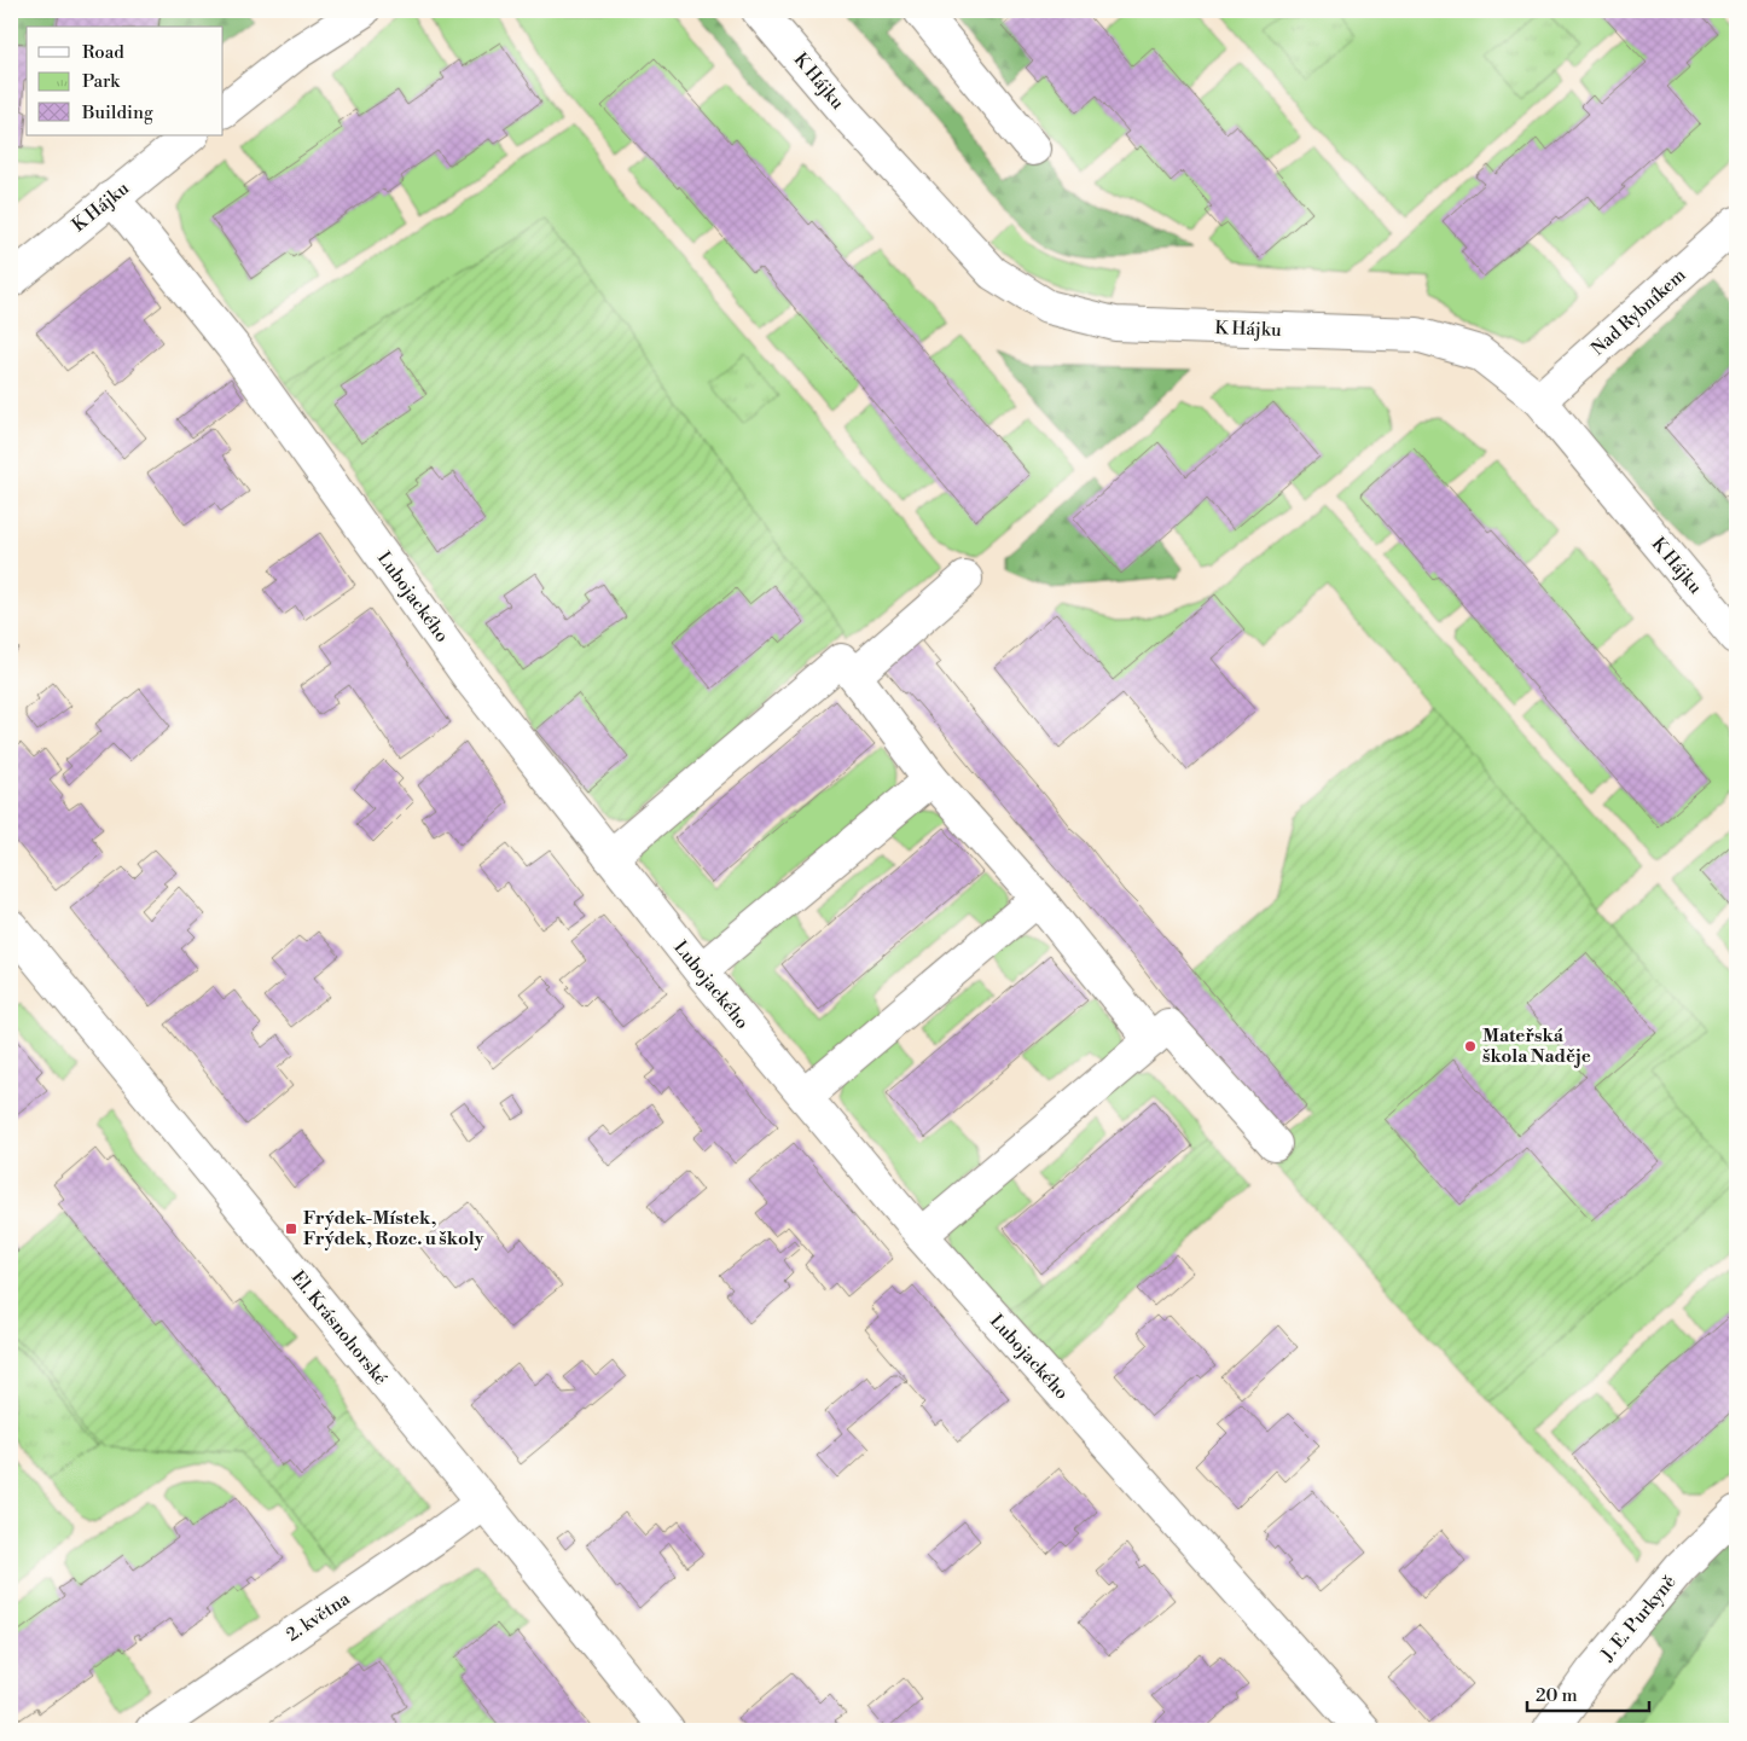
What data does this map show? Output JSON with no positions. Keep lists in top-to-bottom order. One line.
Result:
{"streets":{"street":["K Hájku","Nad Rybníkem","Lubojackého","El. Krásnohorské","2. května","J. E. Purkyně"]},"crossings":[["K Hájku","Nad Rybníkem"],["K Hájku","Lubojackého"],["El. Krásnohorské","2. května"]],"places":{"other":["Mateřská škola Naděje"],"transit":["Frýdek-Místek, Frýdek, Rozc. u školy"]},"legend":["Road","Park","Building"],"scale_bar":"20 m"}
